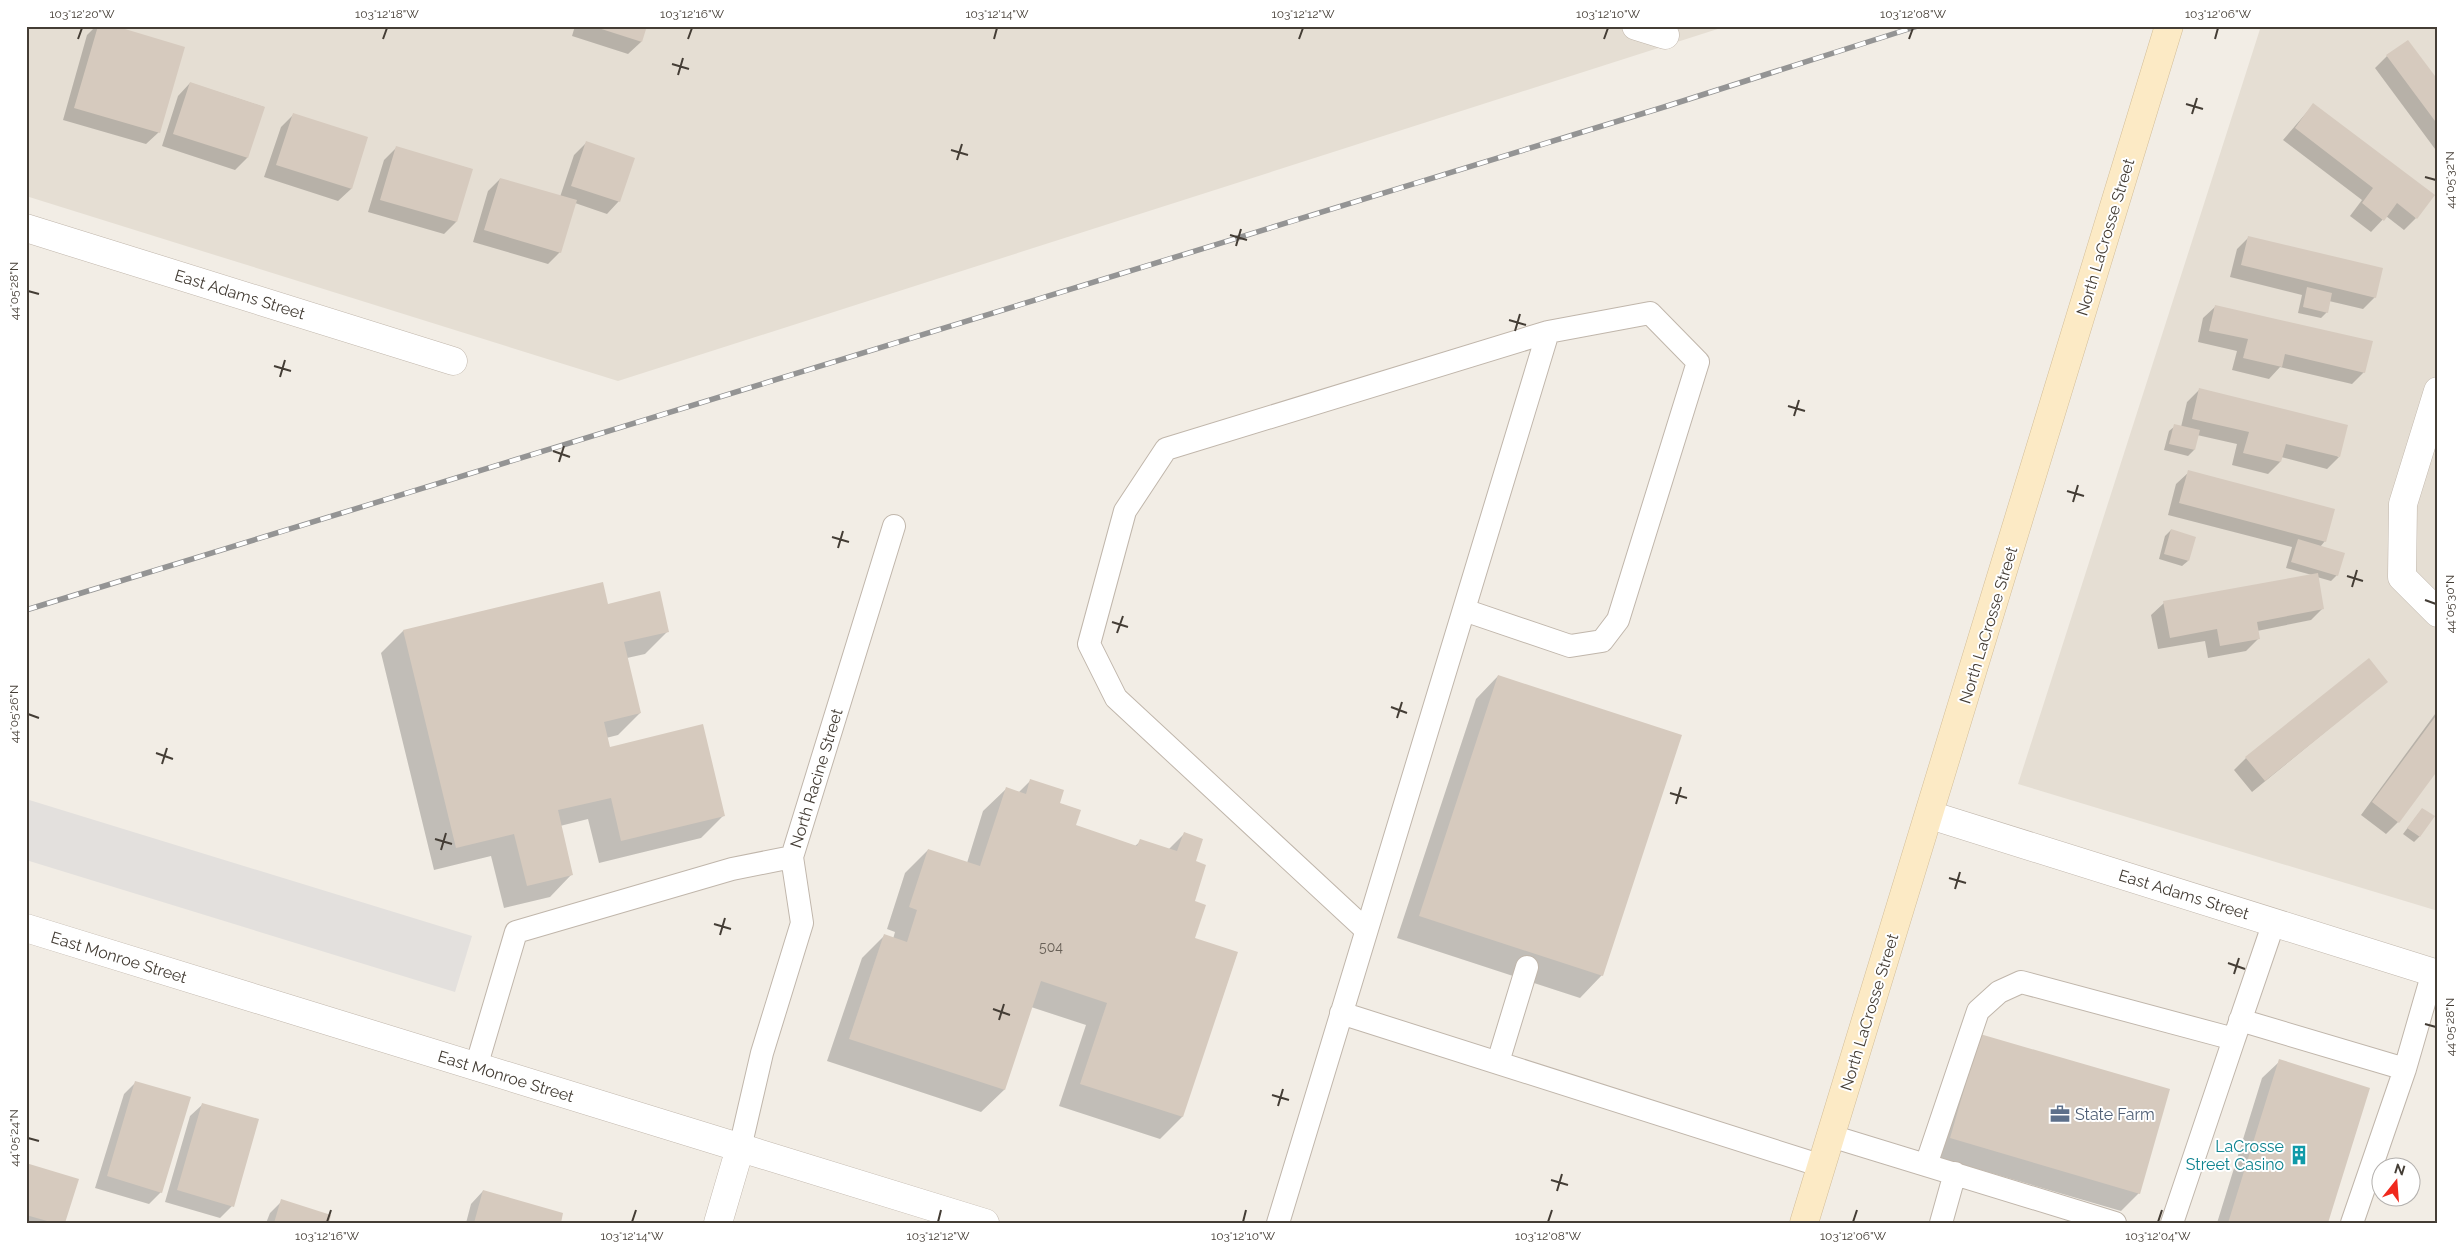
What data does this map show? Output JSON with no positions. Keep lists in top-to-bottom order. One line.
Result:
{"streets":{"main road":["North LaCrosse Street"],"street":["East Adams Street","East Monroe Street"],"lane":["North Racine Street"]},"crossings":[["North LaCrosse Street","East Adams Street"],["North Racine Street","East Monroe Street"]],"places":{"office":["State Farm"],"building":["LaCrosse Street Casino"]},"house_numbers":["504"],"north":"top","coordinates":["103°12'20\"W","103°12'18\"W","103°12'16\"W","103°12'14\"W","103°12'12\"W","103°12'10\"W","103°12'08\"W","103°12'06\"W","44°05'32\"N","44°05'28\"N","44°05'30\"N","44°05'26\"N","44°05'24\"N","103°12'04\"W"]}
